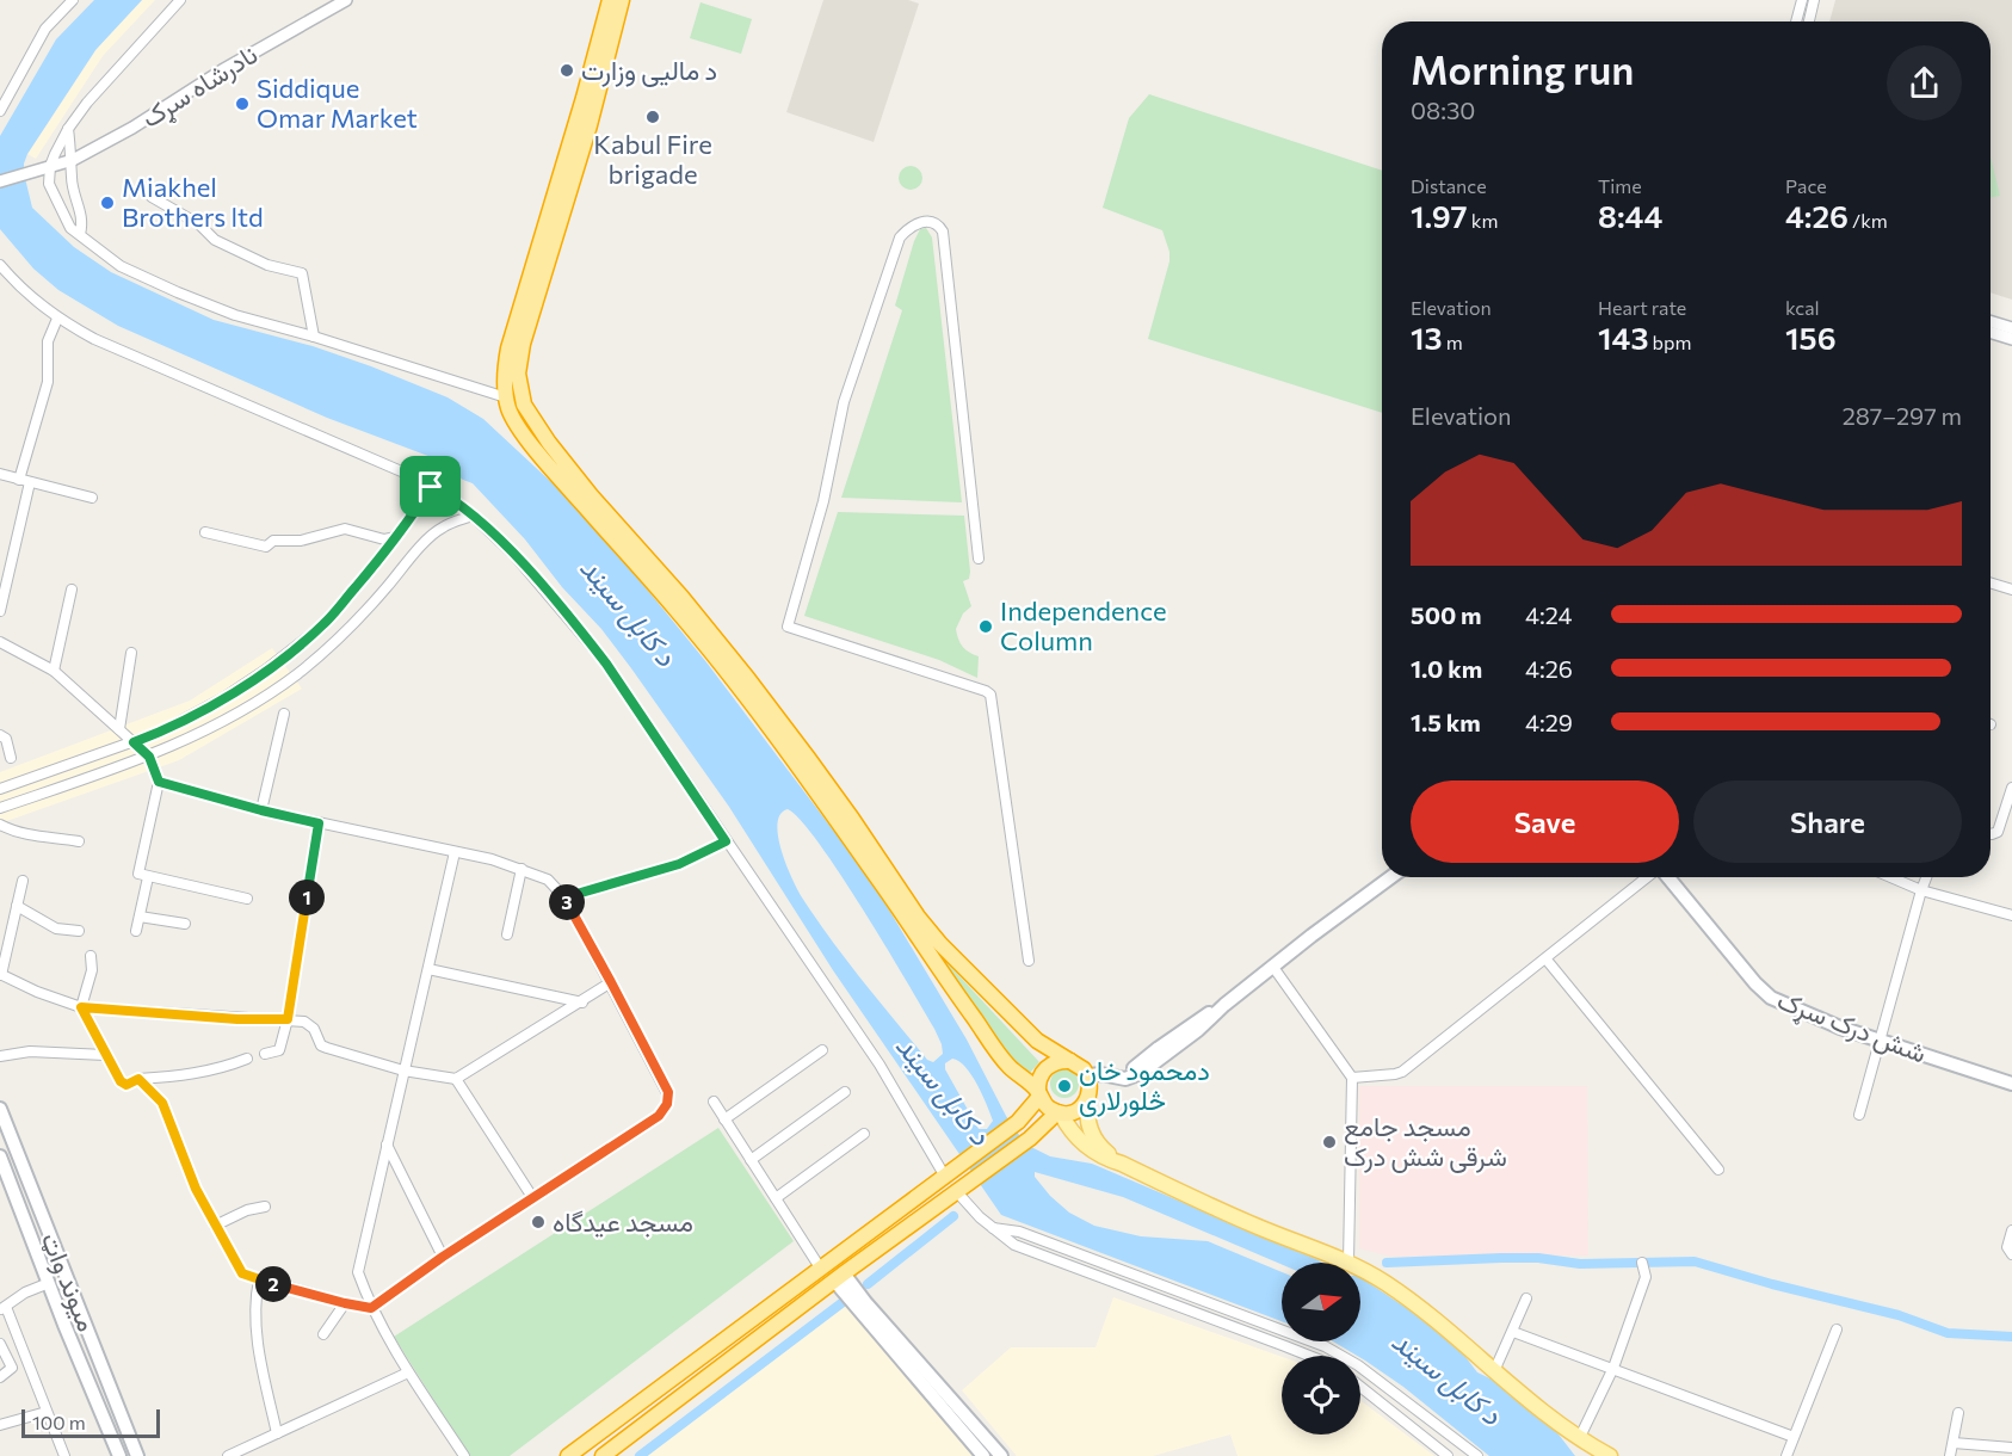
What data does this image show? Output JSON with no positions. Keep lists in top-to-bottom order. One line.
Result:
{"streets":{"main road":["شش درک سړک","میوند واټ"],"street":["نادرشاه سړک"]},"water":["د کابل سيند"],"places":["د مالیی وزارت","Siddique Omar Market","Kabul Fire brigade","Miakhel Brothers ltd","Independence Column","دمحمود خان څلورلاری","مسجد جامع شرقی شش درک","مسجد عیدگاه"],"scale_bar":"100 m","north":"right","page":{"heading":["Morning run","08:30"],"stats":[["Distance","1.97 km"],["Time","8:44"],["Pace","4:26 /km"],["Elevation","13 m"],["Heart rate","143 bpm"],["kcal","156"]],"chart":["Elevation","287–297 m"],"list":[{"name":"500 m","note":"4:24"},{"name":"1.0 km","note":"4:26"},{"name":"1.5 km","note":"4:29"}],"buttons":["Save","Share"],"pins":["1","3","2"],"scale":"100 m"}}
